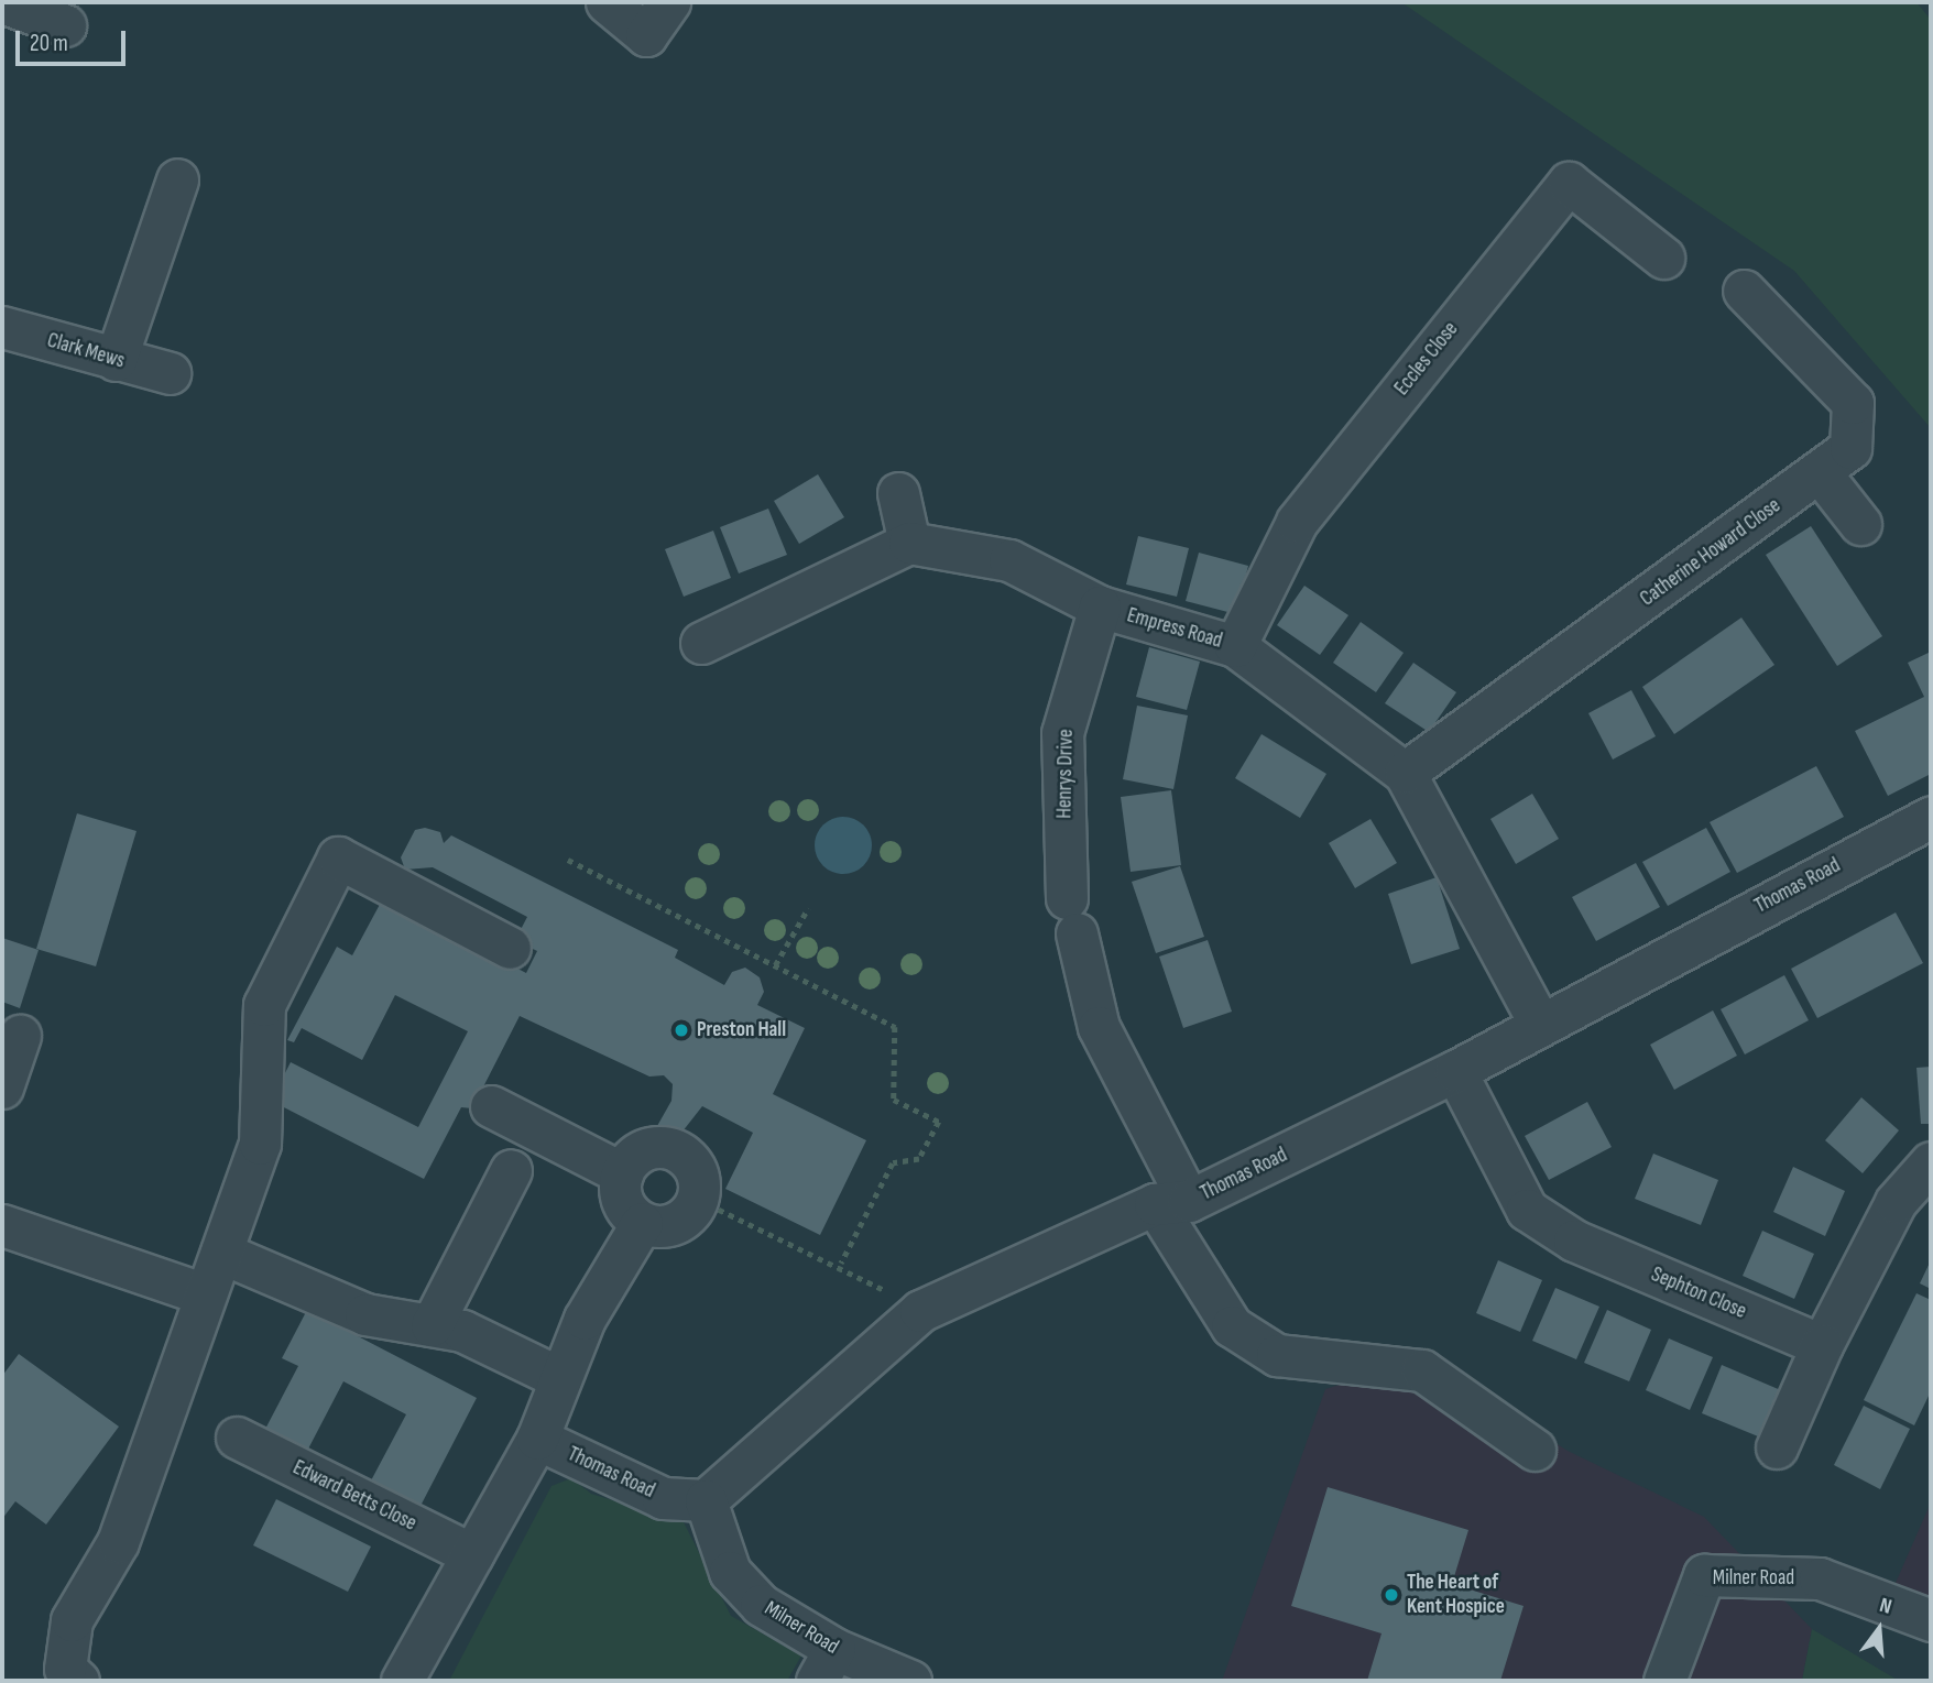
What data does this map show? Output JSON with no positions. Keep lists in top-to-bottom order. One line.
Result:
{"streets":{"street":["Clark Mews","Eccles Close","Catherine Howard Close","Empress Road","Henrys Drive","Thomas Road","Sephton Close","Edward Betts Close","Milner Road"]},"crossings":[["Eccles Close","Empress Road"],["Catherine Howard Close","Empress Road"],["Empress Road","Henrys Drive"],["Empress Road","Thomas Road"],["Henrys Drive","Thomas Road"],["Thomas Road","Sephton Close"],["Thomas Road","Milner Road"]],"places":["Preston Hall","The Heart of Kent Hospice"],"scale_bar":"20 m","north":"top"}
